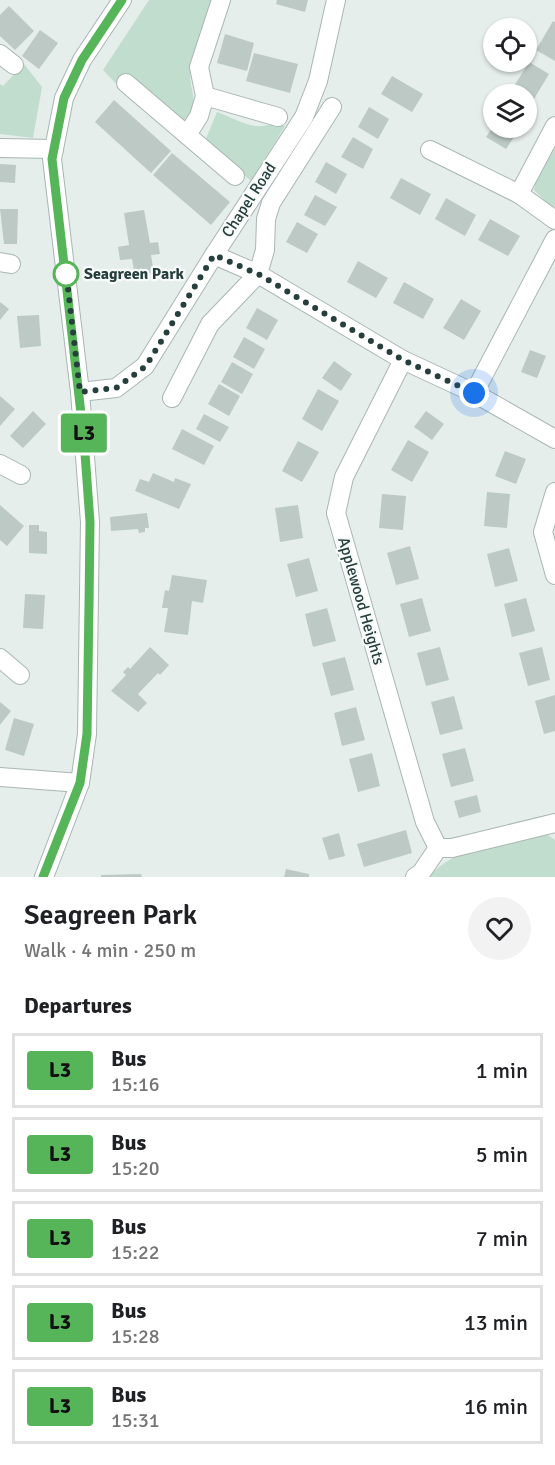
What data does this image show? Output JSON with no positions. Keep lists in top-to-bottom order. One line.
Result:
{"streets":{"street":["Chapel Road","Applewood Heights"]},"places":["Seagreen Park"],"lines":["bus line L3"],"page":{"on_map":"L3","heading":[["Seagreen Park","Walk · 4 min · 250 m"],"Departures"],"list":[{"mark":"L3","name":"Bus","note":"15:16","value":"1 min"},{"mark":"L3","name":"Bus","note":"15:20","value":"5 min"},{"mark":"L3","name":"Bus","note":"15:22","value":"7 min"},{"mark":"L3","name":"Bus","note":"15:28","value":"13 min"},{"mark":"L3","name":"Bus","note":"15:31","value":"16 min"}]}}
